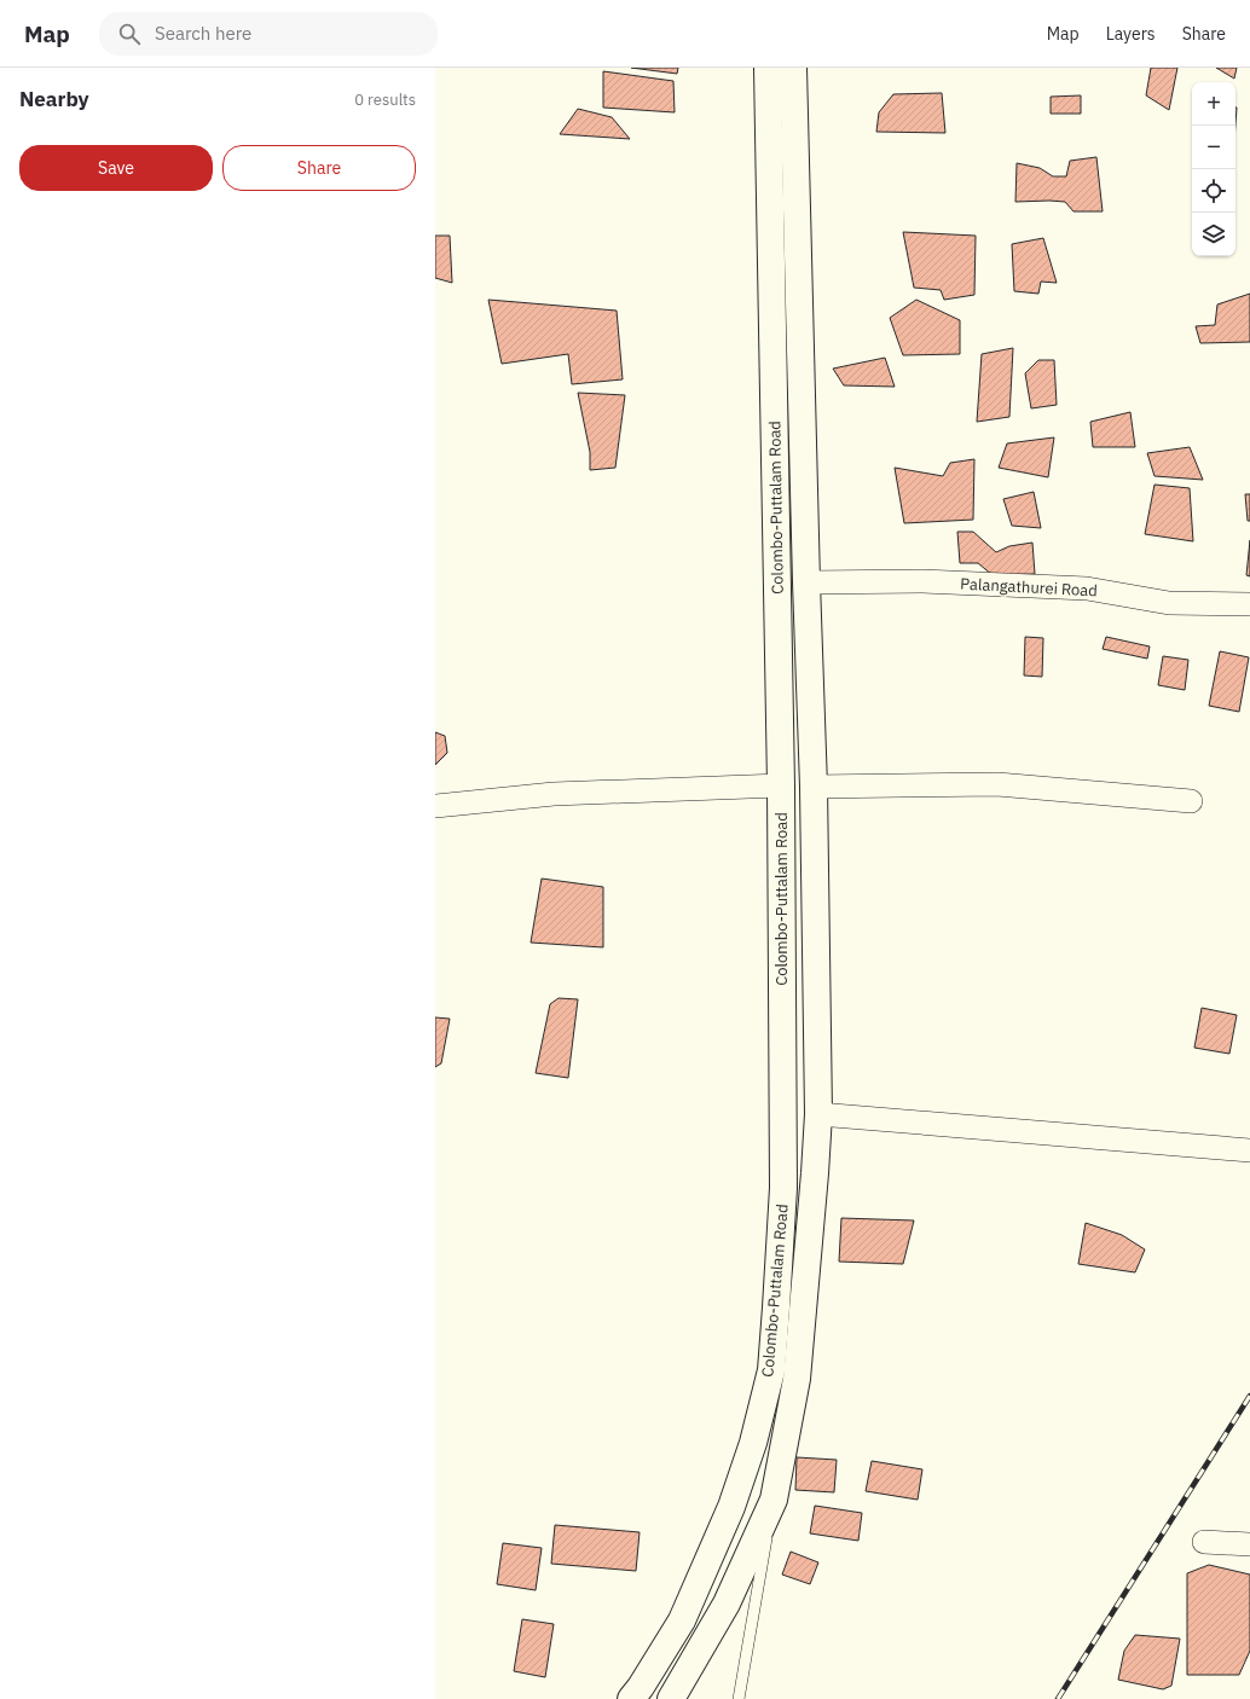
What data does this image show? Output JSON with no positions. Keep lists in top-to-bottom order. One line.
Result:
{"streets":{"highway":["Colombo-Puttalam Road"],"street":["Palangathurei Road"]},"crossings":[["Colombo-Puttalam Road","Palangathurei Road"]],"page":{"header":"Map","search":"Search here","nav":["Map","Layers","Share"],"heading":["Nearby","0 results"],"map_buttons":["+","−"],"buttons":["Save","Share"]}}
